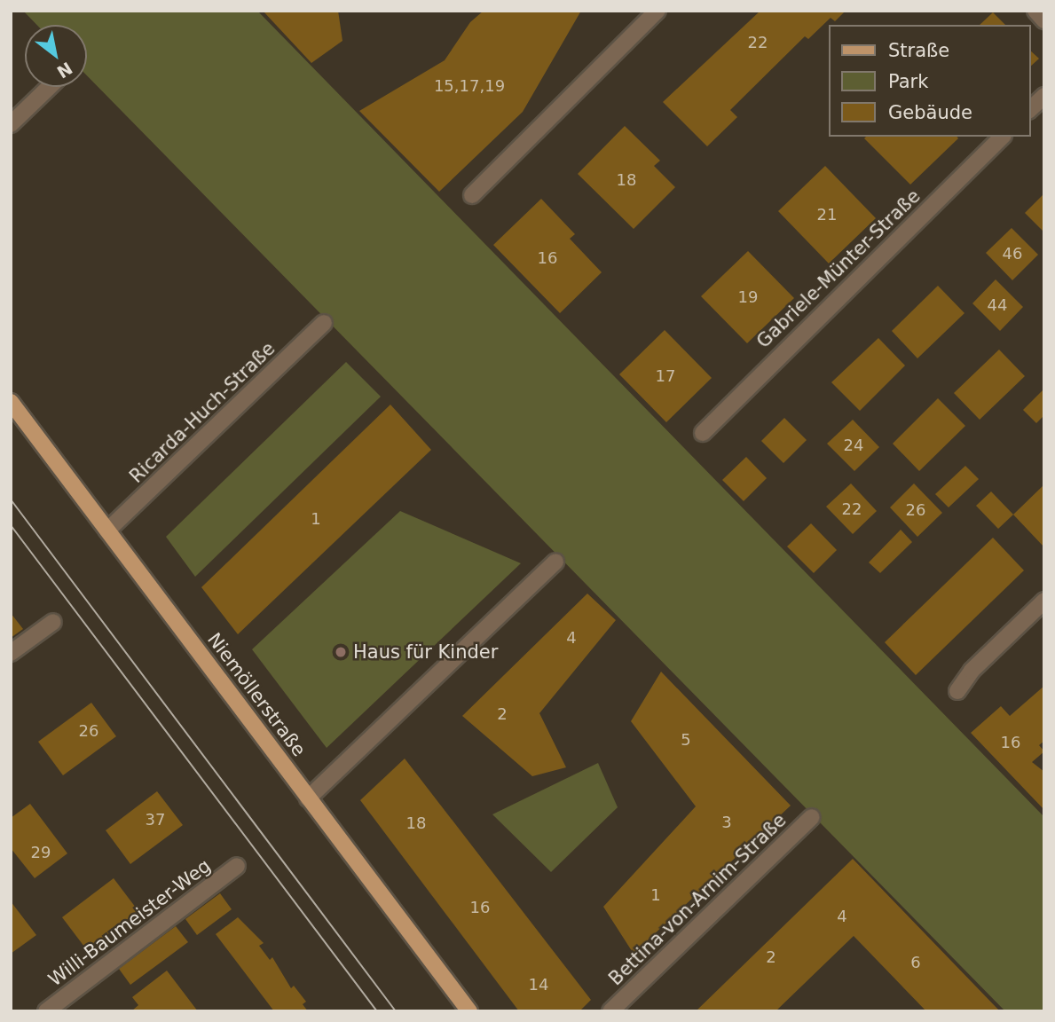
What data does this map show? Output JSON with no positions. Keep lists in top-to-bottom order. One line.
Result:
{"streets":{"main road":["Niemöllerstraße"],"street":["Gabriele-Münter-Straße","Ricarda-Huch-Straße","Bettina-von-Arnim-Straße","Willi-Baumeister-Weg"]},"crossings":[["Ricarda-Huch-Straße","Niemöllerstraße"]],"places":["Haus für Kinder"],"house_numbers":["22","15,17,19","18","21","46","16","19","44","17","24","22","26","1","4","2","26","5","16","37","3","18","29","1","16","4","2","6","14"],"legend":["Straße","Park","Gebäude"],"north":"bottom right"}
